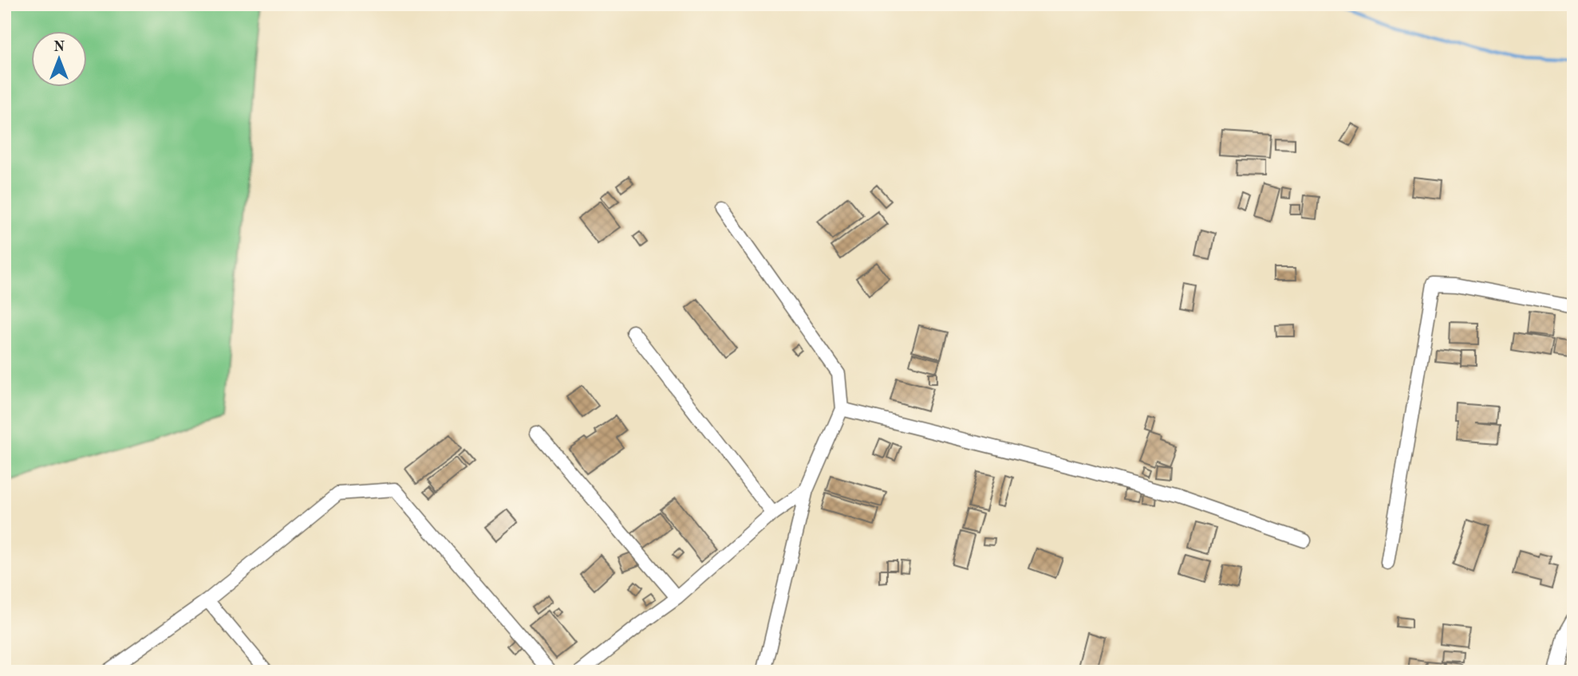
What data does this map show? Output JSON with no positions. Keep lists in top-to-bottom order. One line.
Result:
{"north":"top"}
